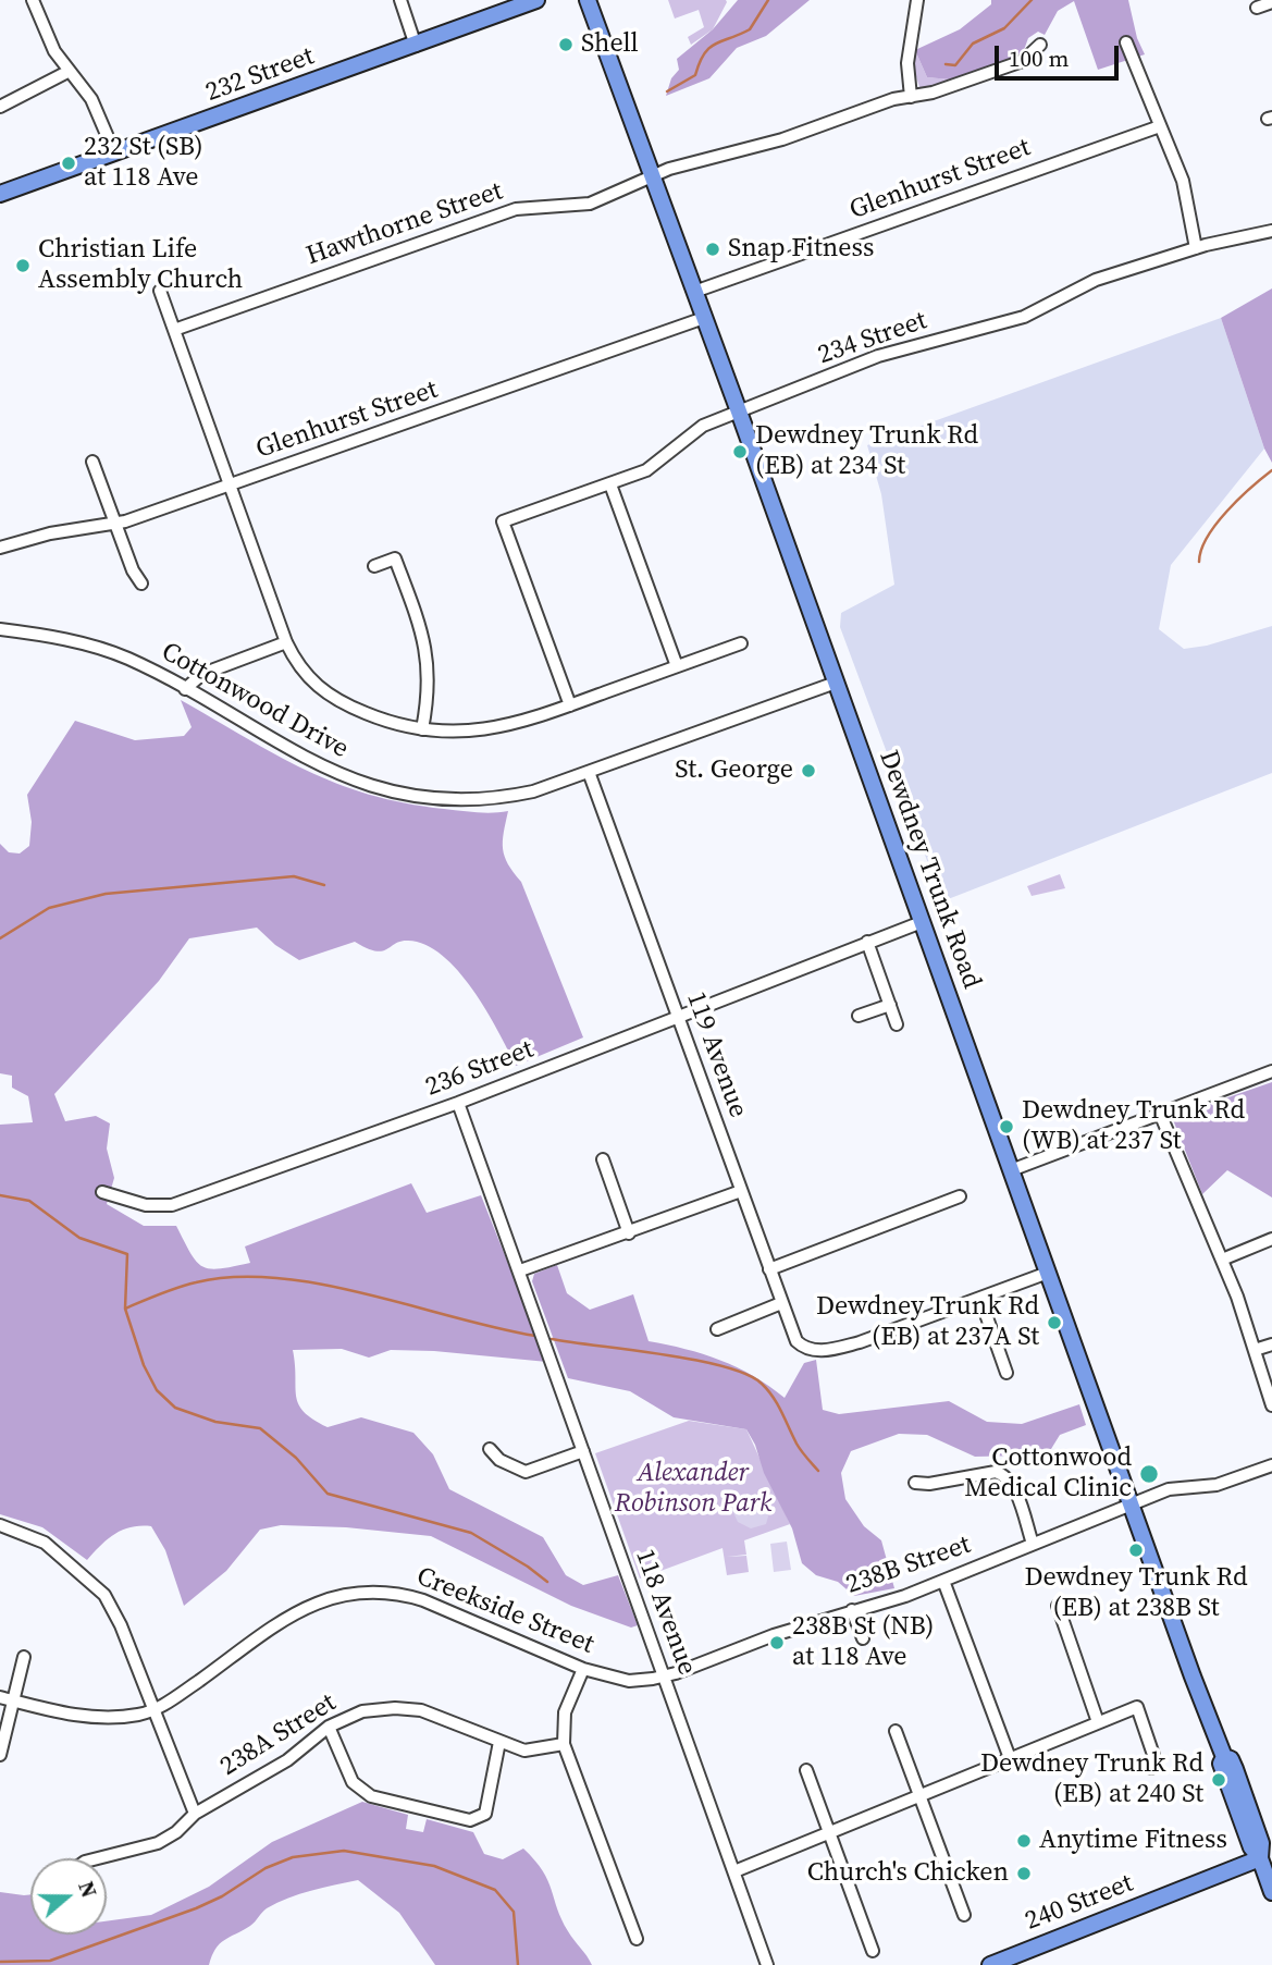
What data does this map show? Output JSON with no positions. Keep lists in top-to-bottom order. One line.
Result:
{"streets":{"main road":["232 Street","Dewdney Trunk Road","240 Street"],"street":["Glenhurst Street","Hawthorne Street","234 Street","Cottonwood Drive","119 Avenue","236 Street","238B Street","Creekside Street","118 Avenue","238A Street"]},"crossings":[["Glenhurst Street","Dewdney Trunk Road"],["Hawthorne Street","Dewdney Trunk Road"],["234 Street","Dewdney Trunk Road"],["Cottonwood Drive","Dewdney Trunk Road"],["Cottonwood Drive","119 Avenue"],["Dewdney Trunk Road","236 Street"],["Dewdney Trunk Road","238B Street"],["Dewdney Trunk Road","240 Street"],["119 Avenue","236 Street"],["236 Street","118 Avenue"],["238B Street","Creekside Street"],["238B Street","118 Avenue"],["Creekside Street","118 Avenue"]],"parks":["Alexander Robinson Park"],"places":["Shell","232 St (SB) at 118 Ave","Snap Fitness","Christian Life Assembly Church","Dewdney Trunk Rd (EB) at 234 St","St. George","Dewdney Trunk Rd (WB) at 237 St","Dewdney Trunk Rd (EB) at 237A St","Cottonwood Medical Clinic","Dewdney Trunk Rd (EB) at 238B St","238B St (NB) at 118 Ave","Dewdney Trunk Rd (EB) at 240 St","Anytime Fitness","Church's Chicken"],"scale_bar":"100 m","north":"right"}
